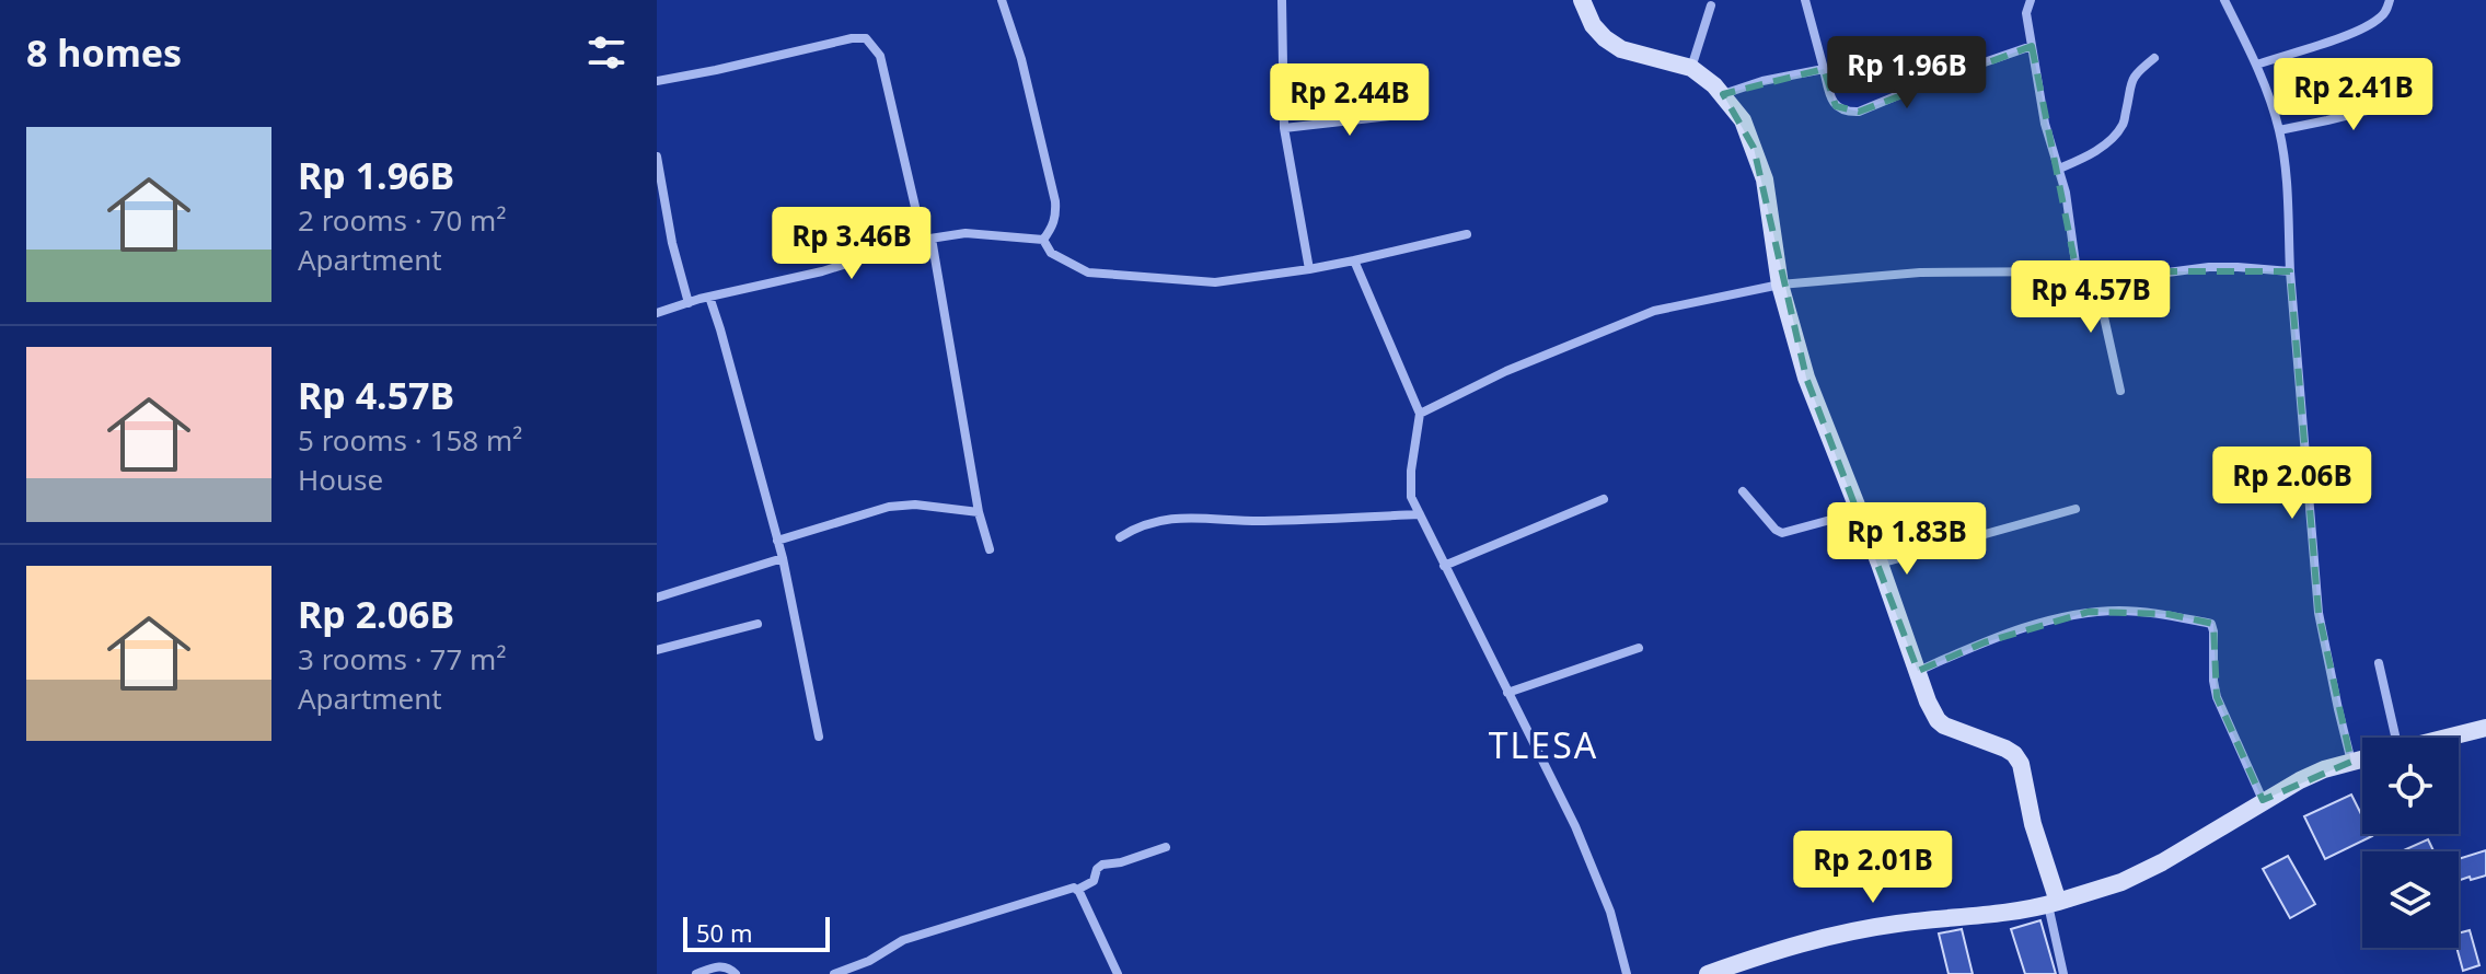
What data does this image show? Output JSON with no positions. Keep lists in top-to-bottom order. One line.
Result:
{"districts":["TLESA"],"scale_bar":"50 m","page":{"heading":"8 homes","price":["Rp 1.96B","Rp 2.41B","Rp 2.44B","Rp 3.46B","Rp 4.57B","Rp 2.06B","Rp 1.83B","Rp 2.01B"],"list":[{"name":"Rp 1.96B","note":"2 rooms · 70 m² · Apartment"},{"name":"Rp 4.57B","note":"5 rooms · 158 m² · House"},{"name":"Rp 2.06B","note":"3 rooms · 77 m² · Apartment"}],"scale":"50 m"}}
